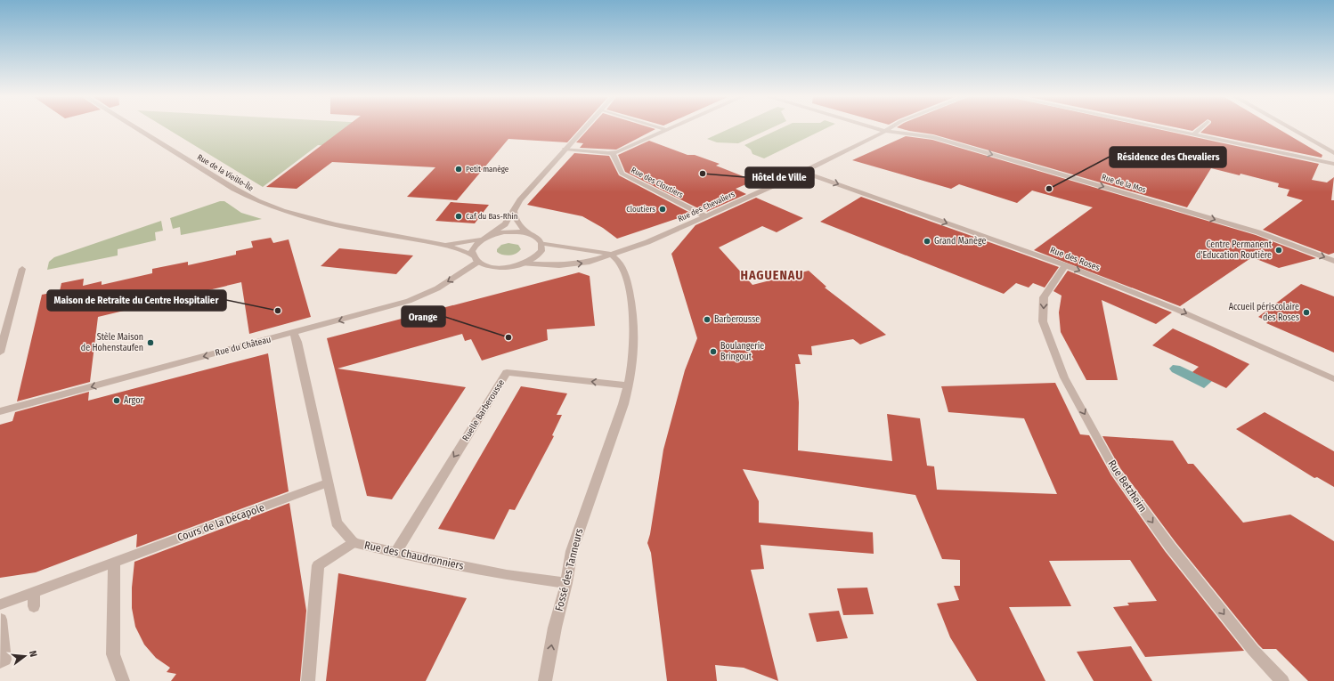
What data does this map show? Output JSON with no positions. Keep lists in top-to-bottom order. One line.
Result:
{"streets":{"street":["Rue de la Vieille-Île","Rue des Cloutiers","Rue de la Mos","Rue des Chevaliers","Rue des Roses","Rue du Château","Ruelle Barberousse","Rue Betzheim","Cours de la Décapole","Rue des Chaudronniers","Fossé des Tanneurs"]},"crossings":[["Rue de la Vieille-Île","Rue des Chevaliers"],["Rue de la Vieille-Île","Rue du Château"],["Rue des Cloutiers","Rue des Chevaliers"],["Rue de la Mos","Rue des Chevaliers"],["Rue des Chevaliers","Rue des Roses"],["Rue des Chevaliers","Fossé des Tanneurs"],["Rue des Roses","Rue Betzheim"],["Rue du Château","Rue des Chaudronniers"],["Ruelle Barberousse","Rue des Chaudronniers"],["Ruelle Barberousse","Fossé des Tanneurs"],["Cours de la Décapole","Rue des Chaudronniers"],["Rue des Chaudronniers","Fossé des Tanneurs"]],"one_way":["Rue de la Mos","Rue des Roses","Rue du Château","Ruelle Barberousse","Rue Betzheim"],"districts":["HAGUENAU"],"places":["Petit manège","Hôtel de Ville","Résidence des Chevaliers","Cloutiers","Caf du Bas-Rhin","Grand Manège","Centre Permanent d'Education Routière","Maison de Retraite du Centre Hospitalier","Accueil périscolaire des Roses","Barberousse","Orange","Stèle Maison de Hohenstaufen","Boulangerie Bringout","Argor"],"north":"right"}
